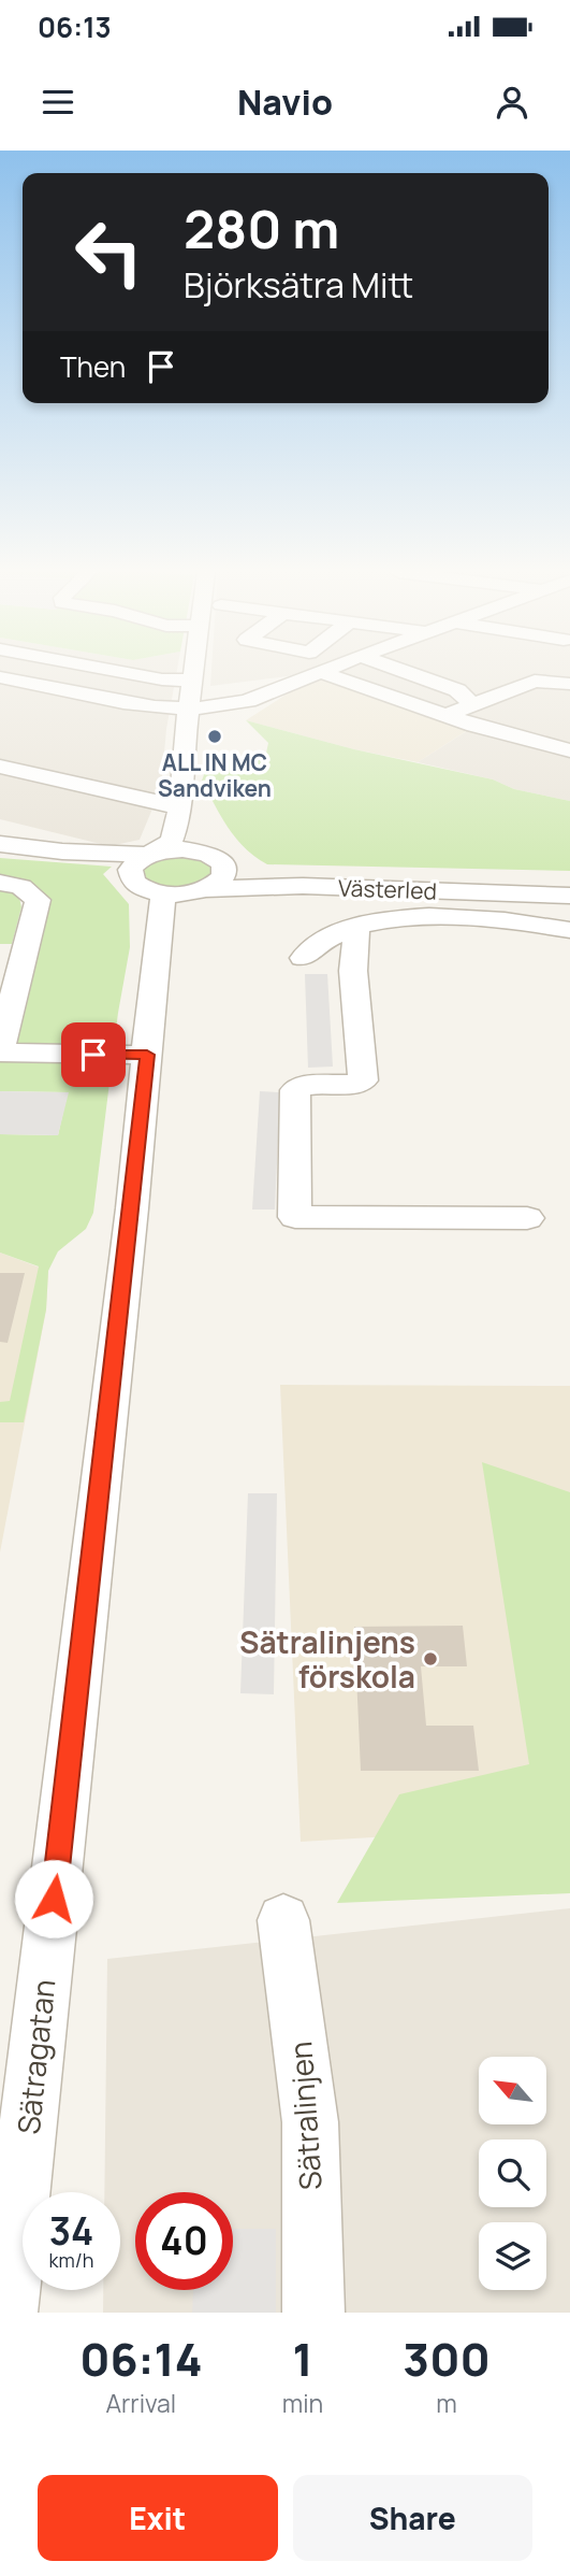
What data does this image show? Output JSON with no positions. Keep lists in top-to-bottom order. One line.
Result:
{"streets":{"street":["Västerled","Sätragatan","Sätralinjen"]},"crossings":[["Västerled","Sätragatan"]],"places":["ALL IN MC Sandviken","Sätralinjens förskola"],"north":"top left","page":{"status":"06:13","header":"Navio","turn":["280 m","Björksätra Mitt"],"then":"Then","speed":"34 km/h","limit":"40","eta":["06:14","Arrival","1","min","300","m"],"buttons":["Exit","Share"]}}
